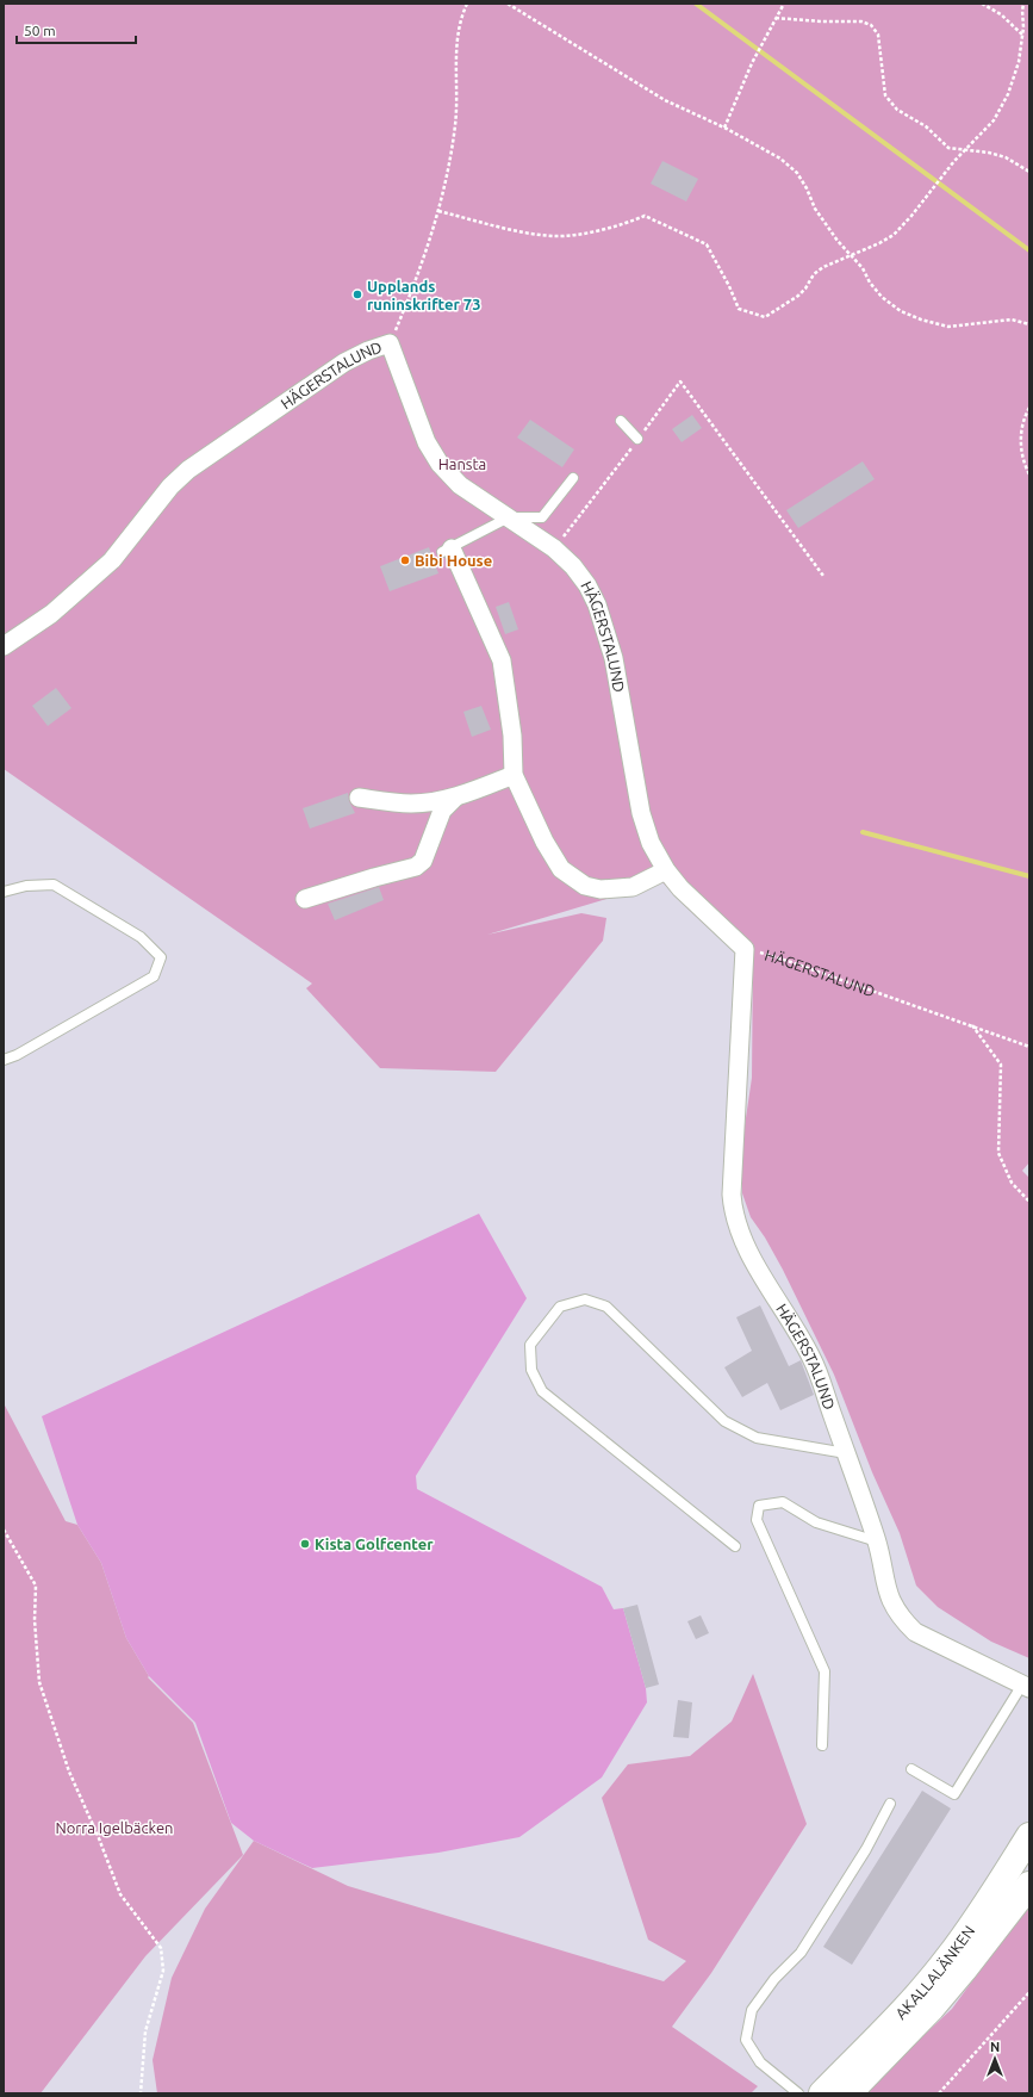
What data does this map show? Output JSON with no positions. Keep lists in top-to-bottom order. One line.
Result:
{"streets":{"main road":["AKALLALÄNKEN"],"street":["HÄGERSTALUND"]},"parks":["Hansta","Norra Igelbäcken"],"places":["Upplands runinskrifter 73","Bibi House","Kista Golfcenter"],"scale_bar":"50 m","north":"top"}
